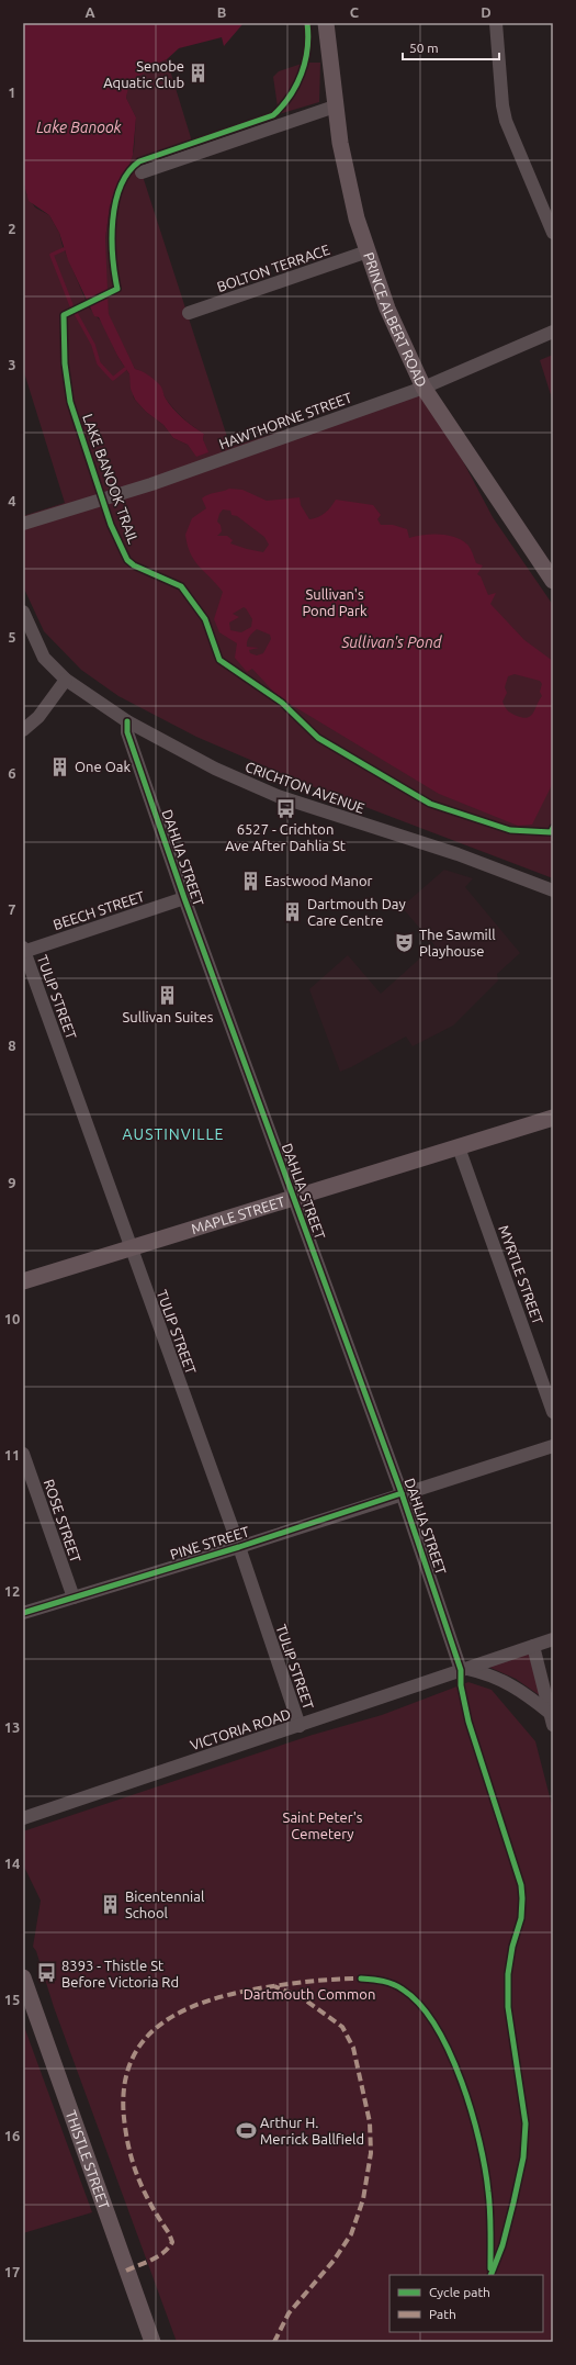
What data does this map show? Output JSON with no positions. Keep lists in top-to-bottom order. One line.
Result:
{"streets":{"main road":["PRINCE ALBERT ROAD","MAPLE STREET","THISTLE STREET"],"street":["BOLTON TERRACE","HAWTHORNE STREET","CRICHTON AVENUE","DAHLIA STREET","BEECH STREET","TULIP STREET","MYRTLE STREET","ROSE STREET","PINE STREET","VICTORIA ROAD"],"cycle path":["LAKE BANOOK TRAIL"]},"crossings":[["BOLTON TERRACE","PRINCE ALBERT ROAD"],["PRINCE ALBERT ROAD","HAWTHORNE STREET"],["CRICHTON AVENUE","DAHLIA STREET"],["DAHLIA STREET","BEECH STREET"],["DAHLIA STREET","MAPLE STREET"],["DAHLIA STREET","PINE STREET"],["DAHLIA STREET","VICTORIA ROAD"],["BEECH STREET","TULIP STREET"],["TULIP STREET","MAPLE STREET"],["TULIP STREET","PINE STREET"],["TULIP STREET","VICTORIA ROAD"],["MAPLE STREET","MYRTLE STREET"],["ROSE STREET","PINE STREET"]],"districts":["AUSTINVILLE"],"water":["Lake Banook","Sullivan's Pond"],"parks":["Sullivan's Pond Park","Saint Peter's Cemetery","Dartmouth Common"],"places":{"building":["Senobe Aquatic Club","One Oak","Eastwood Manor","Dartmouth Day Care Centre","Sullivan Suites","Bicentennial School"],"bus stop":["6527 - Crichton Ave After Dahlia St","8393 - Thistle St Before Victoria Rd"],"theatre":["The Sawmill Playhouse"],"sports":["Arthur H. Merrick Ballfield"]},"legend":["Cycle path","Path"],"scale_bar":"50 m","grid":{"columns":["A","B","C","D"],"rows":["1","2","3","4","5","6","7","8","9","10","11","12","13","14","15","16","17"]}}
